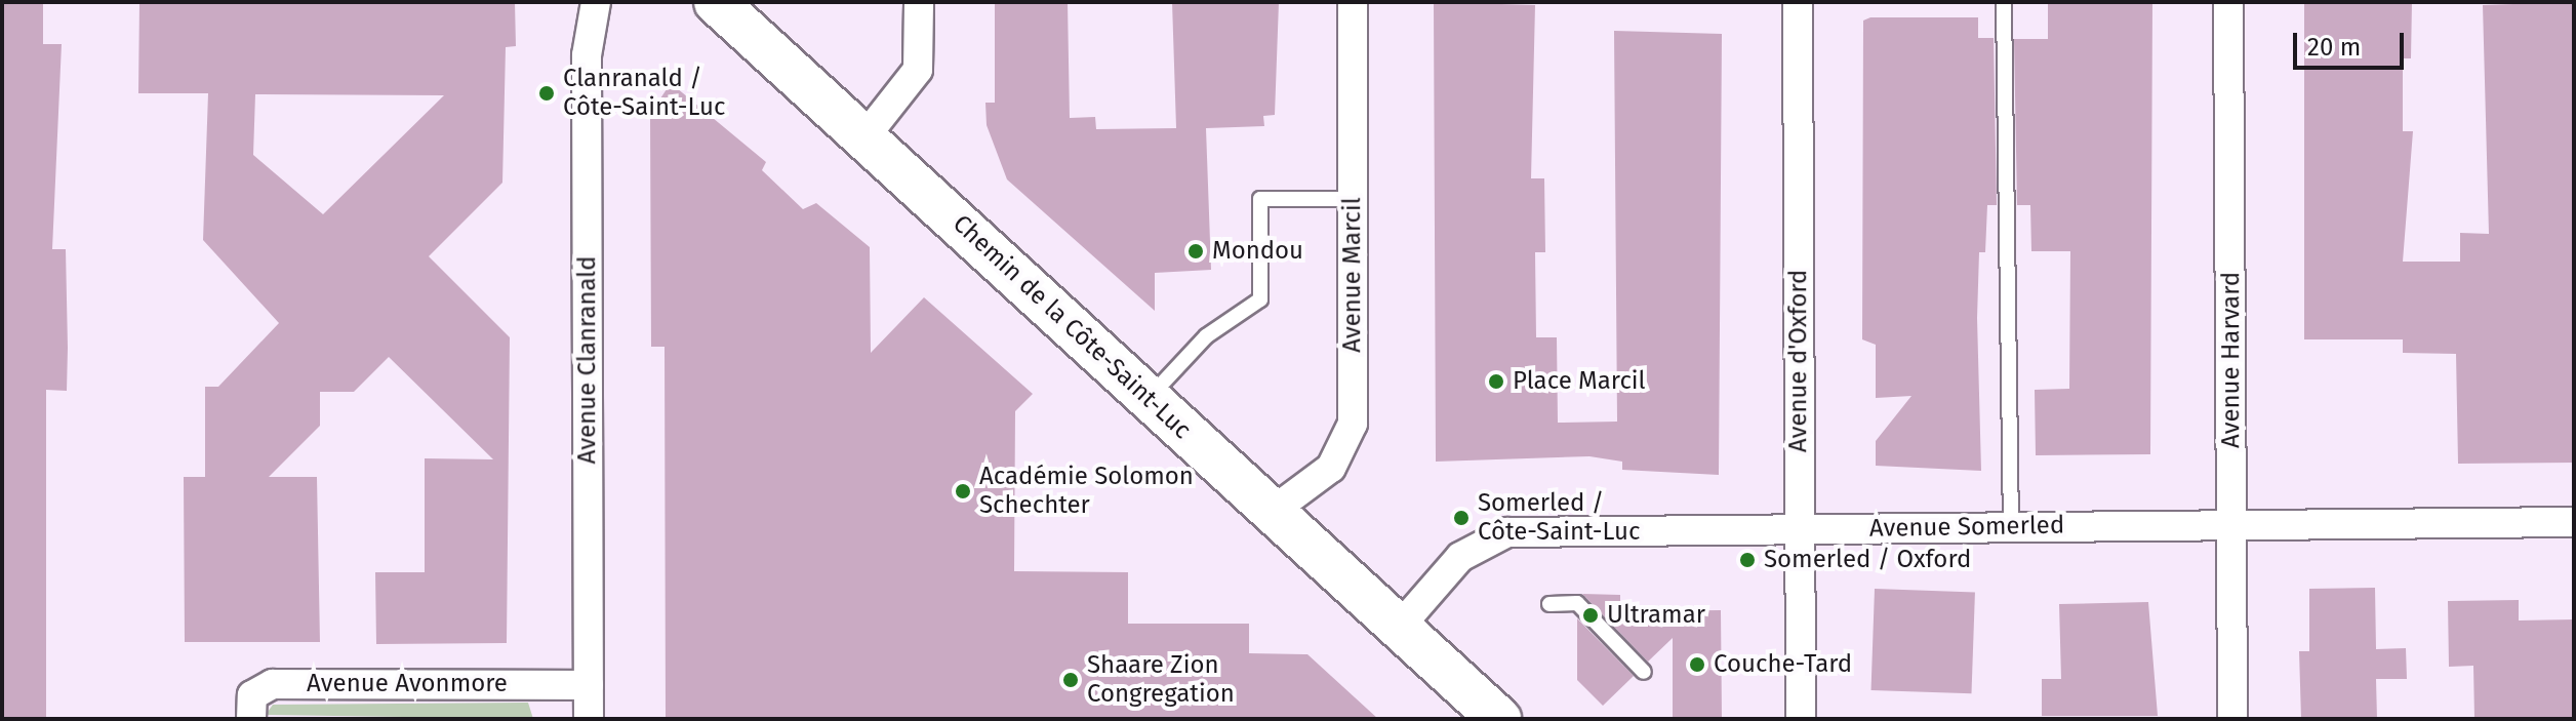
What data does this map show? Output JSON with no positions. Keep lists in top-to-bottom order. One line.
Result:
{"streets":{"main road":["Chemin de la Côte-Saint-Luc"],"street":["Avenue Marcil","Avenue Clanranald","Avenue Harvard","Avenue d'Oxford","Avenue Somerled","Avenue Avonmore"]},"crossings":[["Avenue Marcil","Chemin de la Côte-Saint-Luc"],["Chemin de la Côte-Saint-Luc","Avenue Somerled"],["Avenue Clanranald","Avenue Avonmore"],["Avenue Harvard","Avenue Somerled"],["Avenue d'Oxford","Avenue Somerled"]],"places":["Clanranald / Côte-Saint-Luc","Mondou","Place Marcil","Académie Solomon Schechter","Somerled / Côte-Saint-Luc","Somerled / Oxford","Ultramar","Couche-Tard","Shaare Zion Congregation"],"scale_bar":"20 m"}
